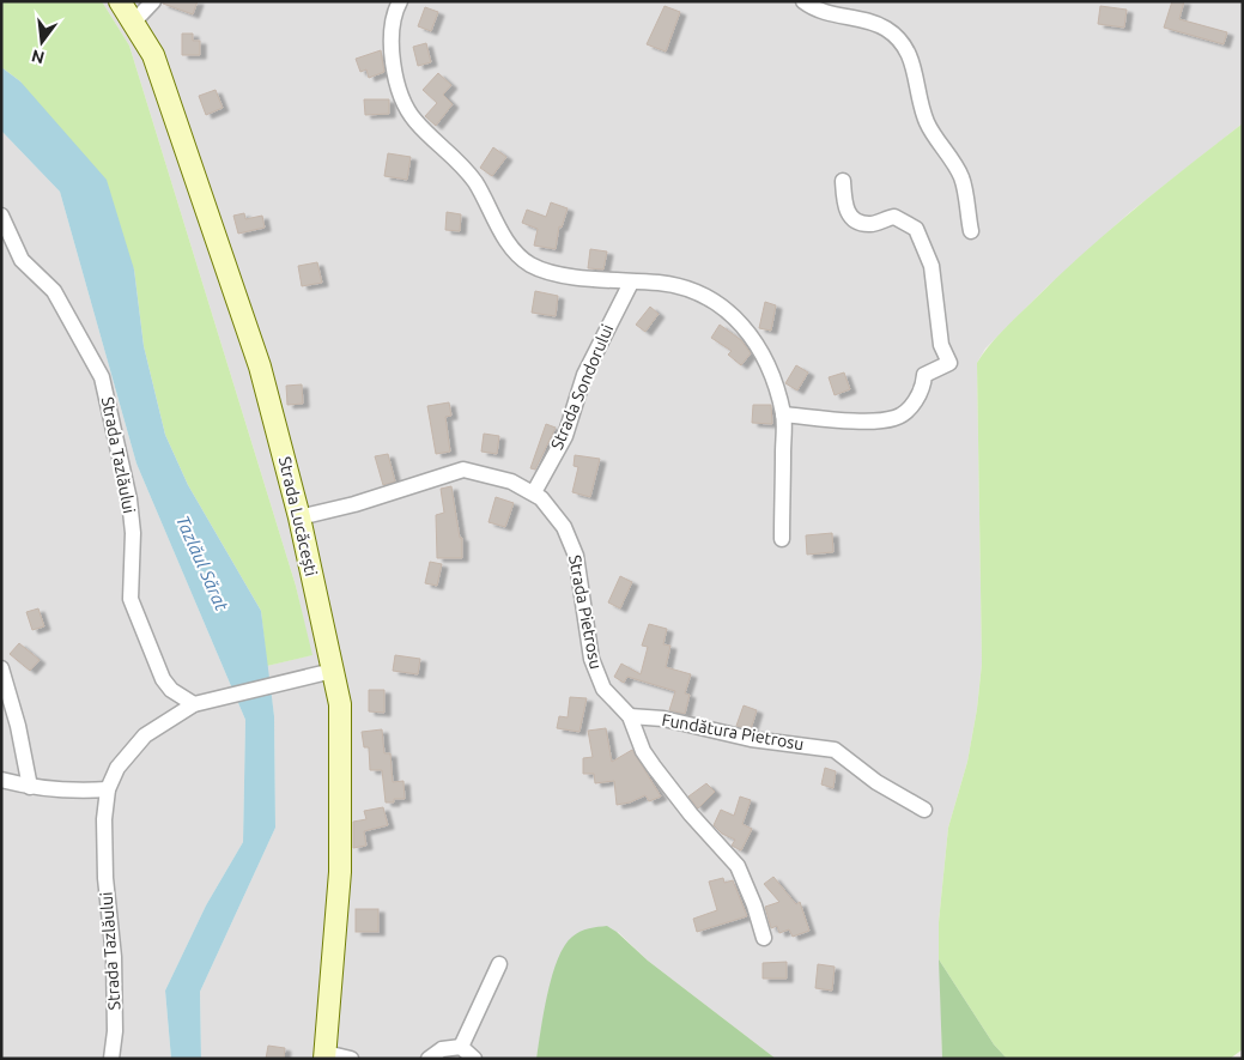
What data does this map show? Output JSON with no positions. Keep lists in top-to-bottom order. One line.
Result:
{"streets":{"main road":["Strada Lucăcești"],"street":["Strada Sondorului","Strada Tazlăului","Strada Pietrosu","Fundătura Pietrosu"]},"crossings":[["Strada Sondorului","Strada Pietrosu"],["Strada Tazlăului","Strada Lucăcești"],["Strada Lucăcești","Strada Pietrosu"],["Strada Pietrosu","Fundătura Pietrosu"]],"water":["Tazlăul Sărat"],"north":"bottom"}
